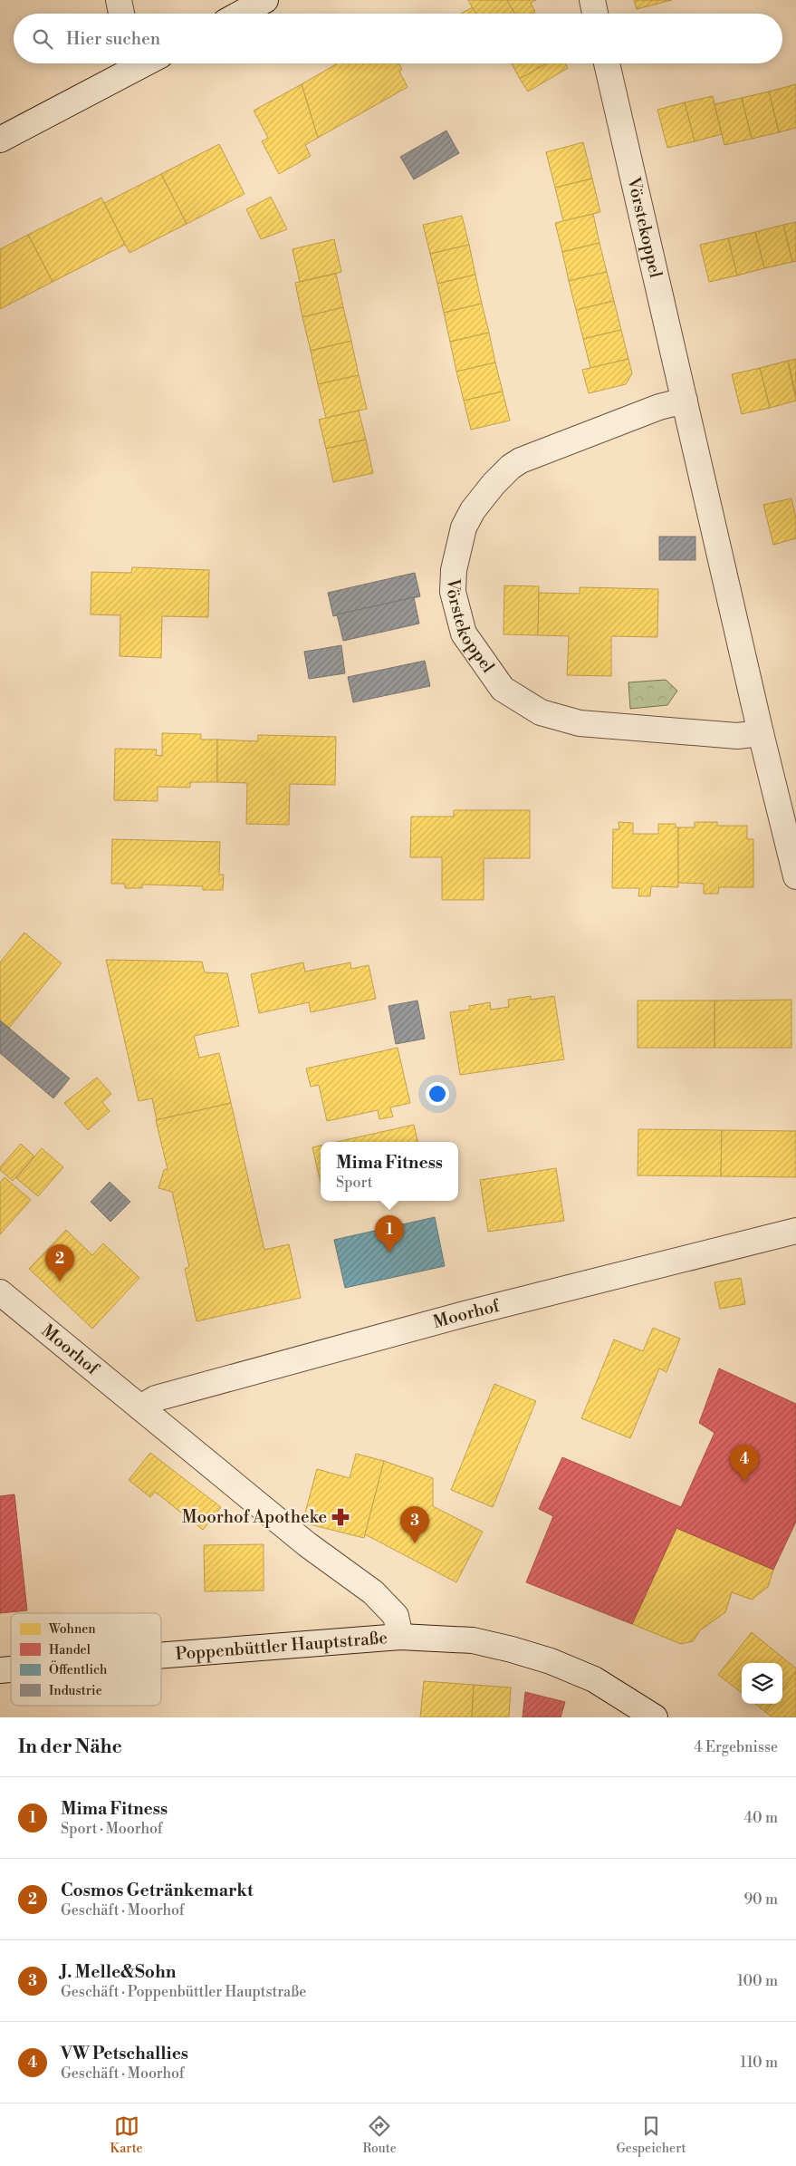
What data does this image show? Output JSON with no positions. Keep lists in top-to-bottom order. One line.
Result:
{"streets":{"street":["Vörstekoppel","Moorhof","Poppenbüttler Hauptstraße"]},"crossings":[["Moorhof","Poppenbüttler Hauptstraße"]],"places":{"pharmacy":["Moorhof Apotheke"]},"legend":["Wohnen","Handel","Öffentlich","Industrie"],"page":{"search":"Hier suchen","popup":["Mima Fitness","Sport"],"pins":["1","2","4","3"],"heading":["In der Nähe","4 Ergebnisse"],"list":[{"mark":"1","name":"Mima Fitness","note":"Sport · Moorhof","value":"40 m"},{"mark":"2","name":"Cosmos Getränkemarkt","note":"Geschäft · Moorhof","value":"90 m"},{"mark":"3","name":"J. Melle&Sohn","note":"Geschäft · Poppenbüttler Hauptstraße","value":"100 m"},{"mark":"4","name":"VW Petschallies","note":"Geschäft · Moorhof","value":"110 m"}],"nav":["Karte","Route","Gespeichert"]}}
